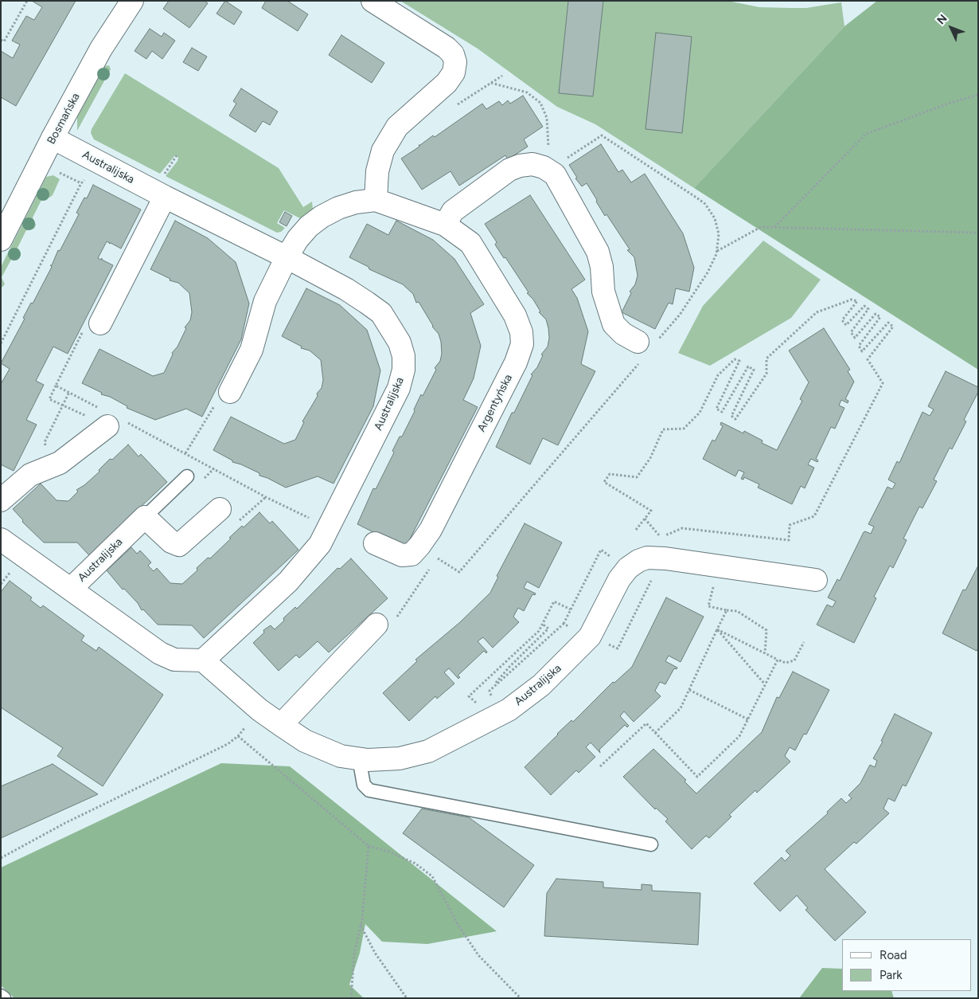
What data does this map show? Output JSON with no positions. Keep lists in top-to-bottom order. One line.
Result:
{"streets":{"street":["Bosmańska","Australijska","Argentyńska"]},"crossings":[["Bosmańska","Australijska"],["Australijska","Argentyńska"]],"legend":["Road","Park"],"north":"top left"}
